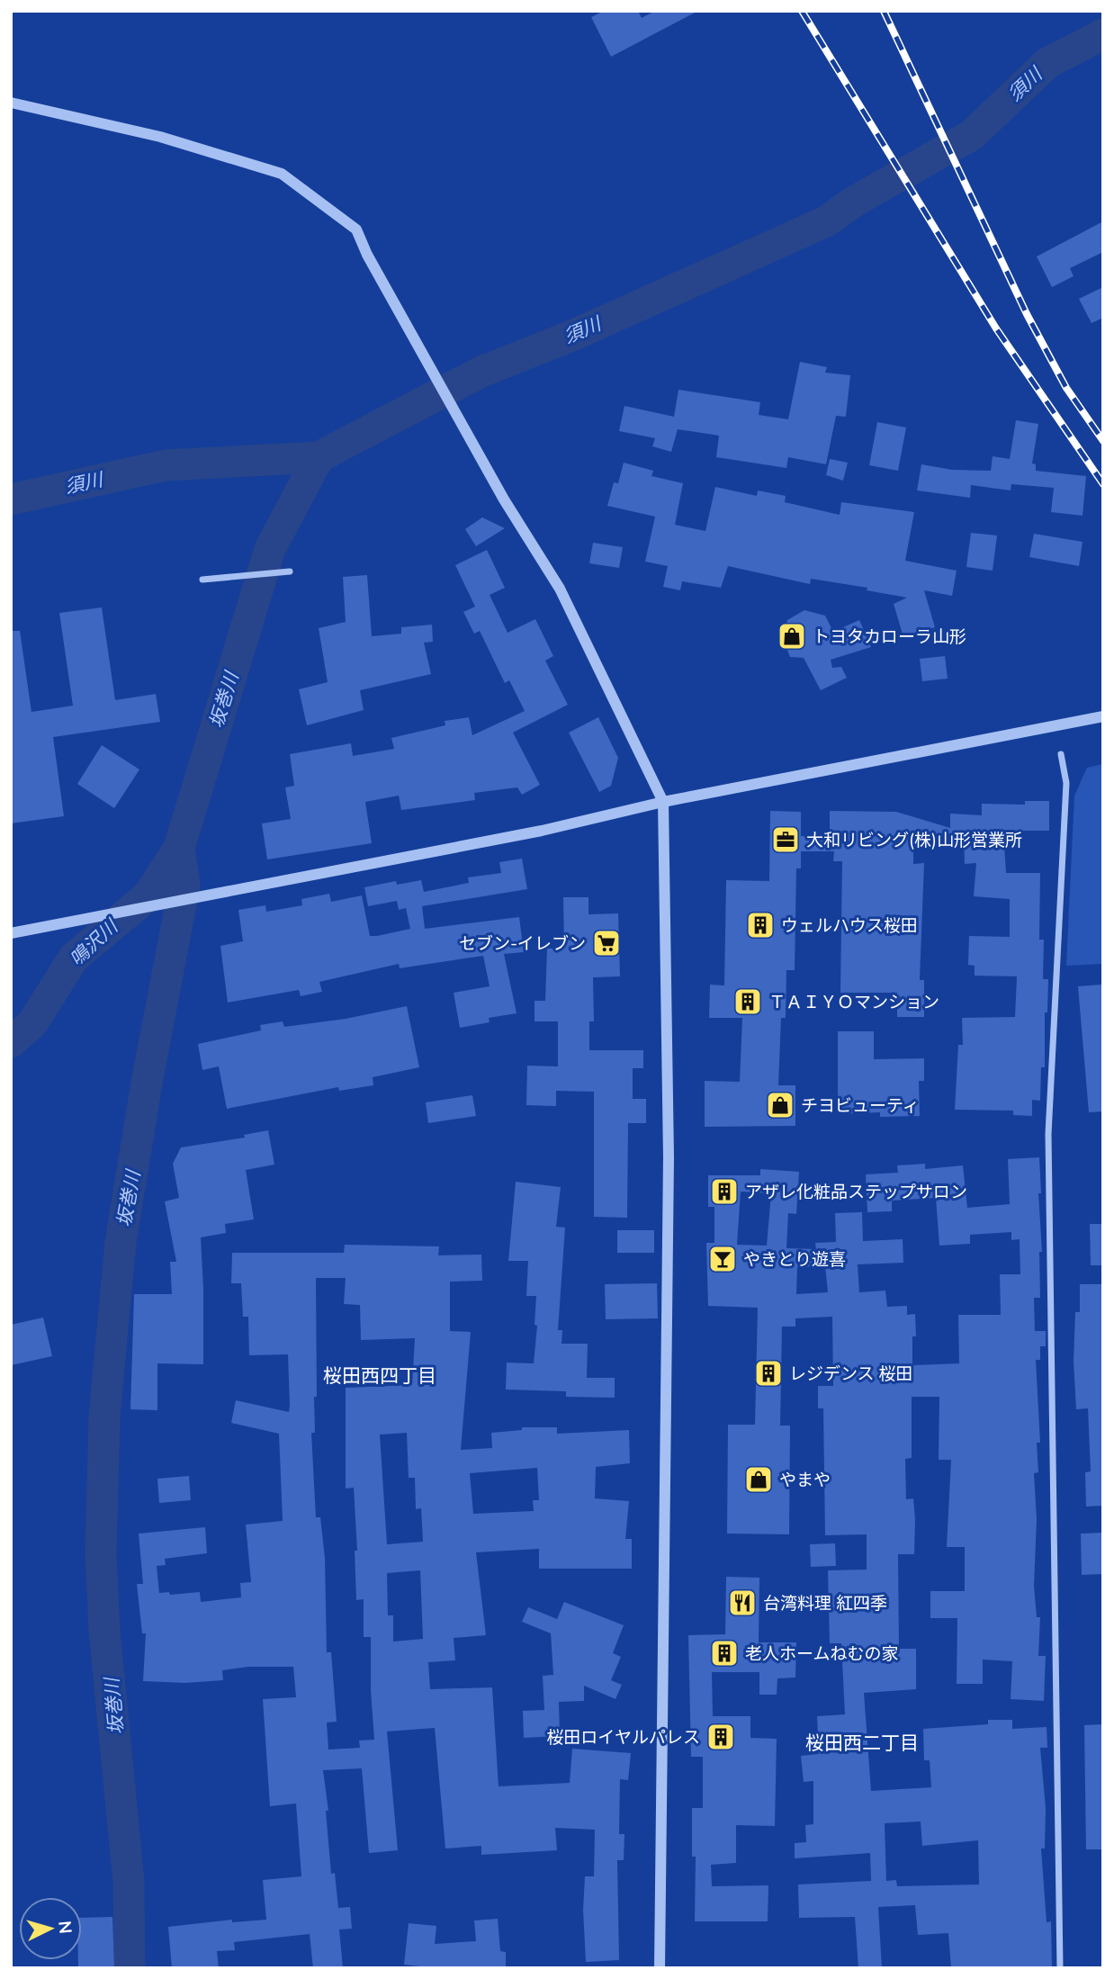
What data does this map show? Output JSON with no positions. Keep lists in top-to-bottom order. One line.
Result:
{"districts":["桜田西四丁目","桜田西二丁目"],"water":["須川","坂巻川","鳴沢川"],"places":{"shop":["トヨタカローラ山形","チヨビューティ","やまや"],"office":["大和リビング(株)山形営業所"],"building":["ウェルハウス桜田","ＴＡＩＹＯマンション","アザレ化粧品ステップサロン","レジデンス 桜田","老人ホームねむの家","桜田ロイヤルパレス"],"supermarket":["セブン-イレブン"],"bar":["やきとり遊喜"],"restaurant":["台湾料理 紅四季"]},"north":"right"}
